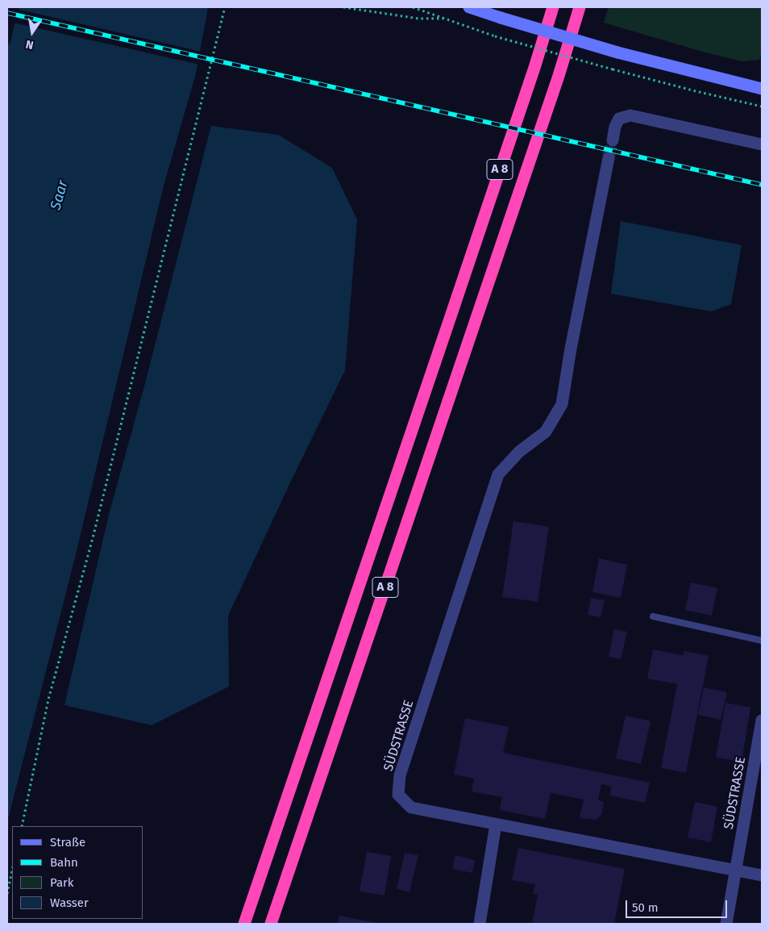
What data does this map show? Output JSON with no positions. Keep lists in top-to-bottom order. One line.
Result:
{"streets":{"highway":["A 8"],"street":["SÜDSTRASSE"]},"water":["Saar"],"legend":["Straße","Bahn","Park","Wasser"],"scale_bar":"50 m","north":"bottom"}
